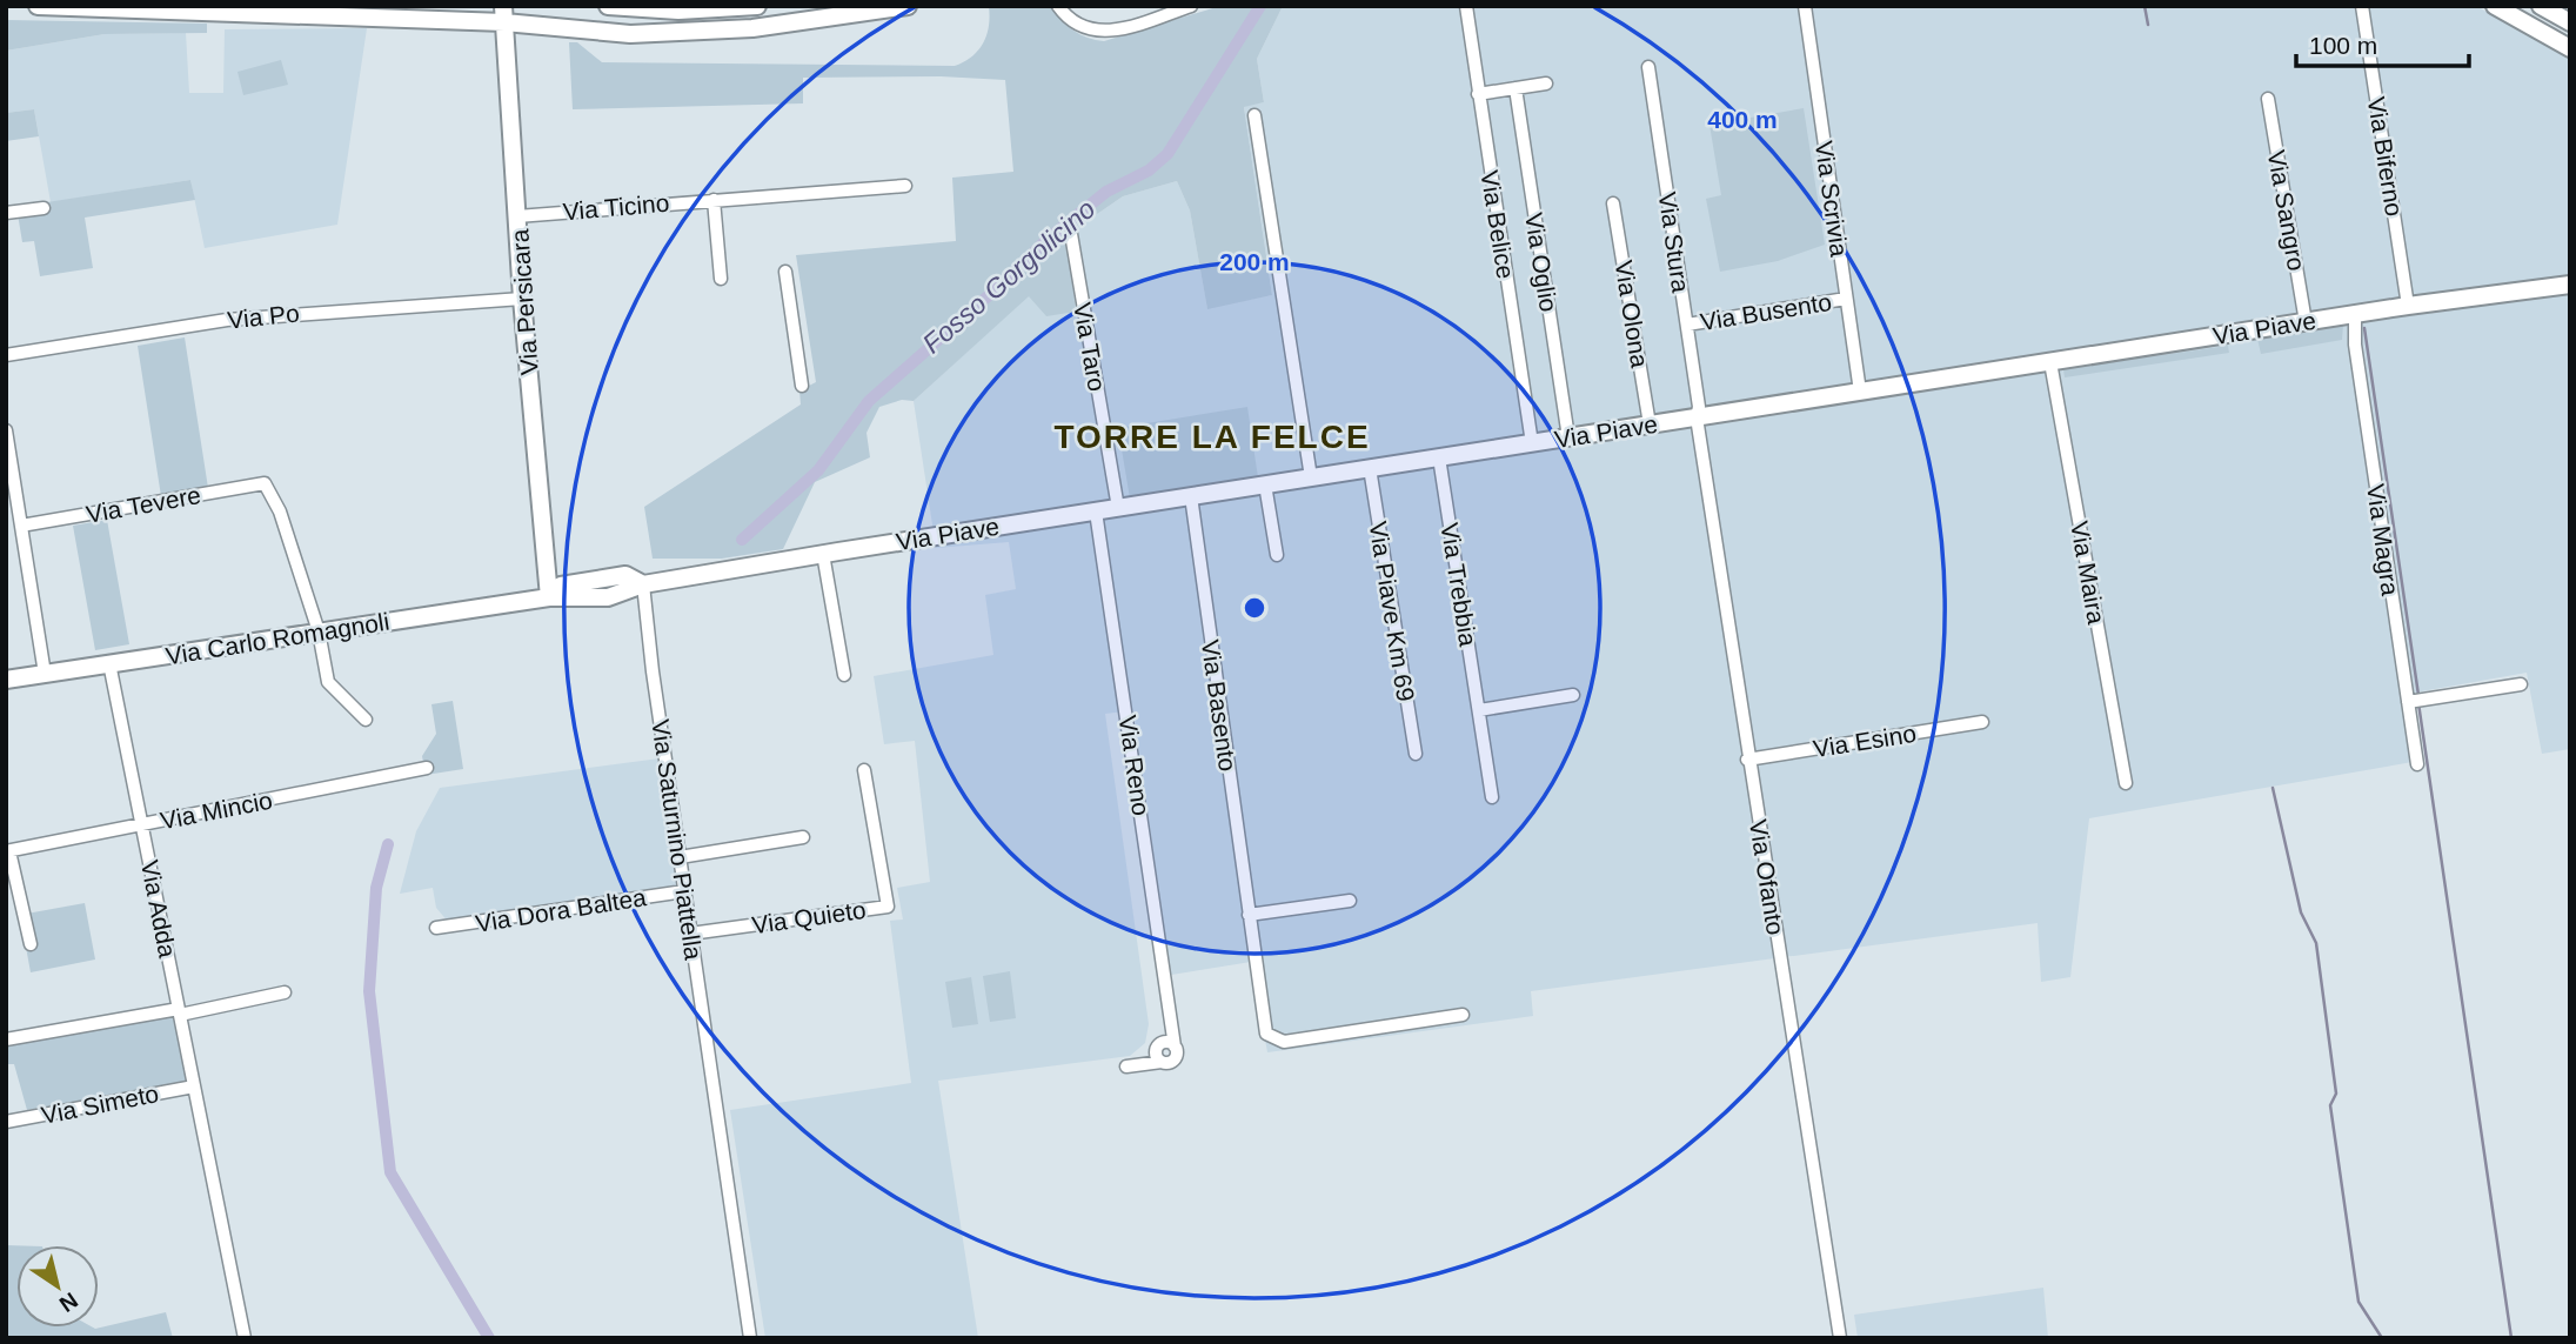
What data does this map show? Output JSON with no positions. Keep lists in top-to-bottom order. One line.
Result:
{"streets":{"main road":["Via Persicara","Via Piave","Via Carlo Romagnoli"],"street":["Via Biferno","Via Scrivia","Via Ticino","Via Sangro","Via Belice","Via Stura","Via Oglio","Via Busento","Via Olona","Via Po","Via Taro","Via Tevere","Via Magra","Via Maira","Via Trebbia","Via Piave Km 69","Via Basento","Via Esino","Via Reno","Via Mincio","Via Saturnino Piattella","Via Ofanto","Via Adda","Via Dora Baltea","Via Quieto","Via Simeto"]},"crossings":[["Via Biferno","Via Piave"],["Via Scrivia","Via Busento"],["Via Scrivia","Via Piave"],["Via Ticino","Via Persicara"],["Via Sangro","Via Piave"],["Via Belice","Via Piave"],["Via Stura","Via Busento"],["Via Stura","Via Piave"],["Via Stura","Via Ofanto"],["Via Oglio","Via Piave"],["Via Persicara","Via Po"],["Via Persicara","Via Piave"],["Via Persicara","Via Carlo Romagnoli"],["Via Olona","Via Piave"],["Via Piave","Via Taro"],["Via Piave","Via Magra"],["Via Piave","Via Maira"],["Via Piave","Via Trebbia"],["Via Piave","Via Piave Km 69"],["Via Piave","Via Carlo Romagnoli"],["Via Piave","Via Basento"],["Via Piave","Via Reno"],["Via Piave","Via Saturnino Piattella"],["Via Piave","Via Ofanto"],["Via Tevere","Via Carlo Romagnoli"],["Via Carlo Romagnoli","Via Adda"],["Via Esino","Via Ofanto"],["Via Mincio","Via Adda"],["Via Saturnino Piattella","Via Dora Baltea"],["Via Saturnino Piattella","Via Quieto"],["Via Adda","Via Simeto"]],"districts":["TORRE LA FELCE"],"water":["Fosso Gorgolicino"],"scale_bar":"100 m","north":"bottom right","rings":["400 m","200 m"]}
